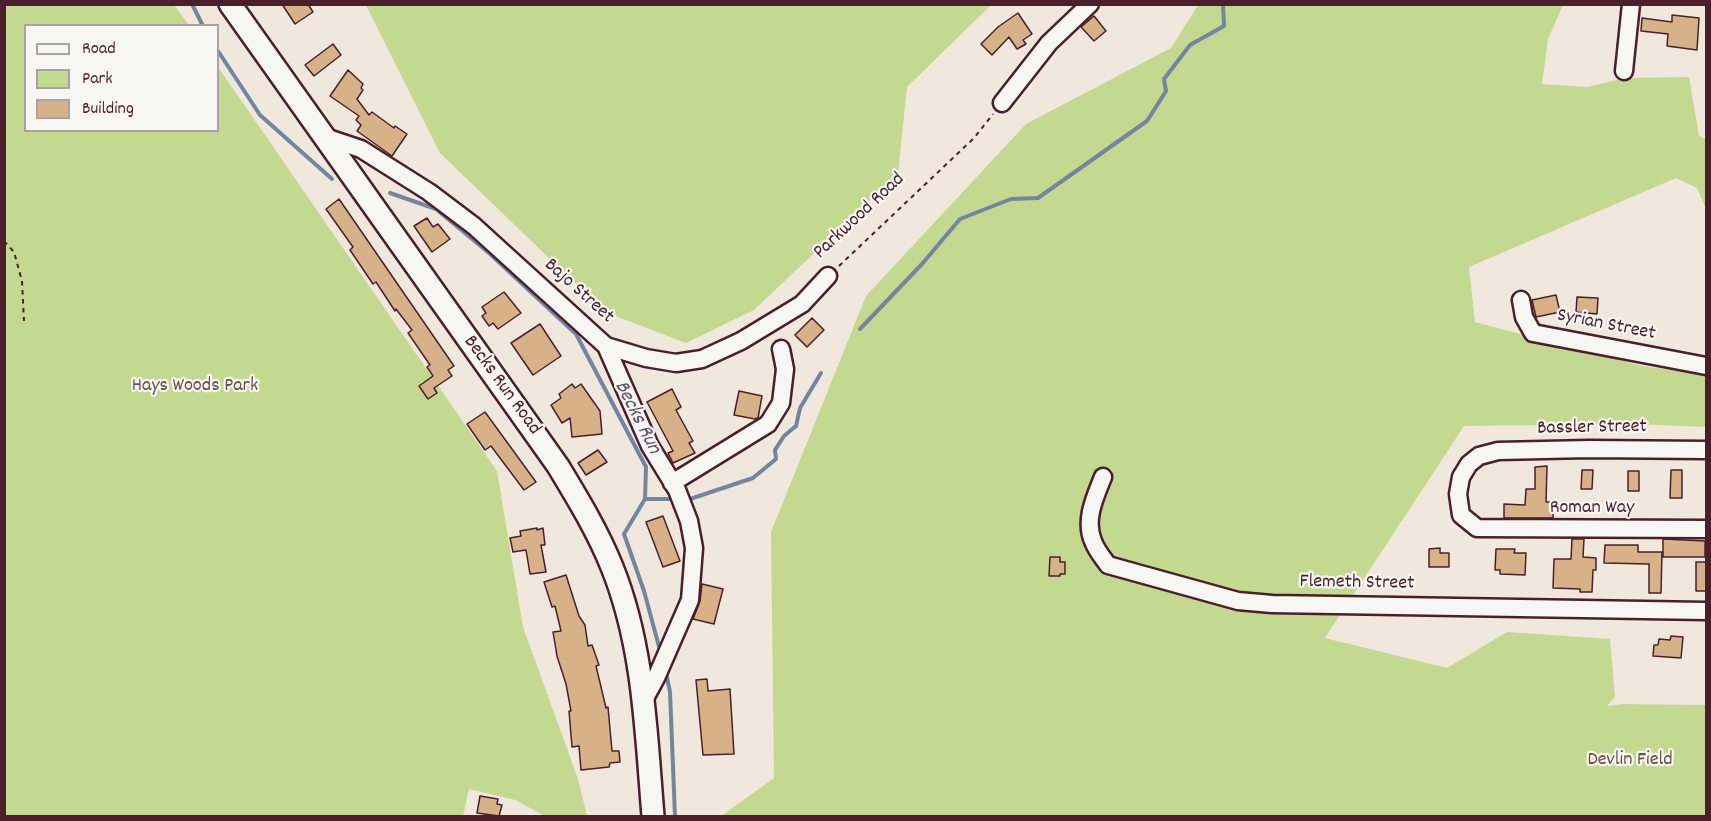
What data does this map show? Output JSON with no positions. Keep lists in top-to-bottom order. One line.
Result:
{"streets":{"main road":["Becks Run Road"],"street":["Parkwood Road","Bajo Street","Syrian Street","Bassler Street","Roman Way","Flemeth Street"]},"crossings":[["Parkwood Road","Bajo Street"],["Bajo Street","Becks Run Road"],["Bassler Street","Roman Way"]],"water":["Becks Run"],"parks":["Hays Woods Park","Devlin Field"],"legend":["Road","Park","Building"]}
